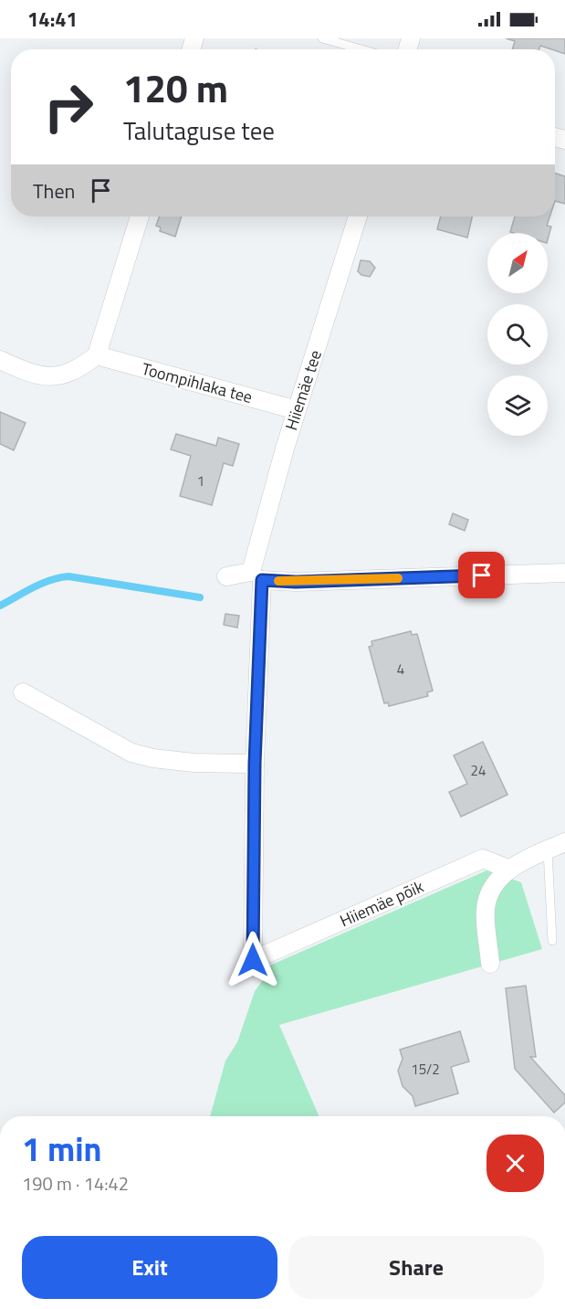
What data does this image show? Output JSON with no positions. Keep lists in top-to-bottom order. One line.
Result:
{"streets":{"street":["Toompihlaka tee","Hiiemäe tee","Hiiemäe põik"]},"crossings":[["Toompihlaka tee","Hiiemäe tee"],["Hiiemäe tee","Hiiemäe põik"]],"house_numbers":["1","4","24","15/2"],"north":"top right","page":{"status":"14:41","turn":["120 m","Talutaguse tee"],"then":"Then","heading":["1 min","190 m · 14:42"],"buttons":["Exit","Share"]}}
